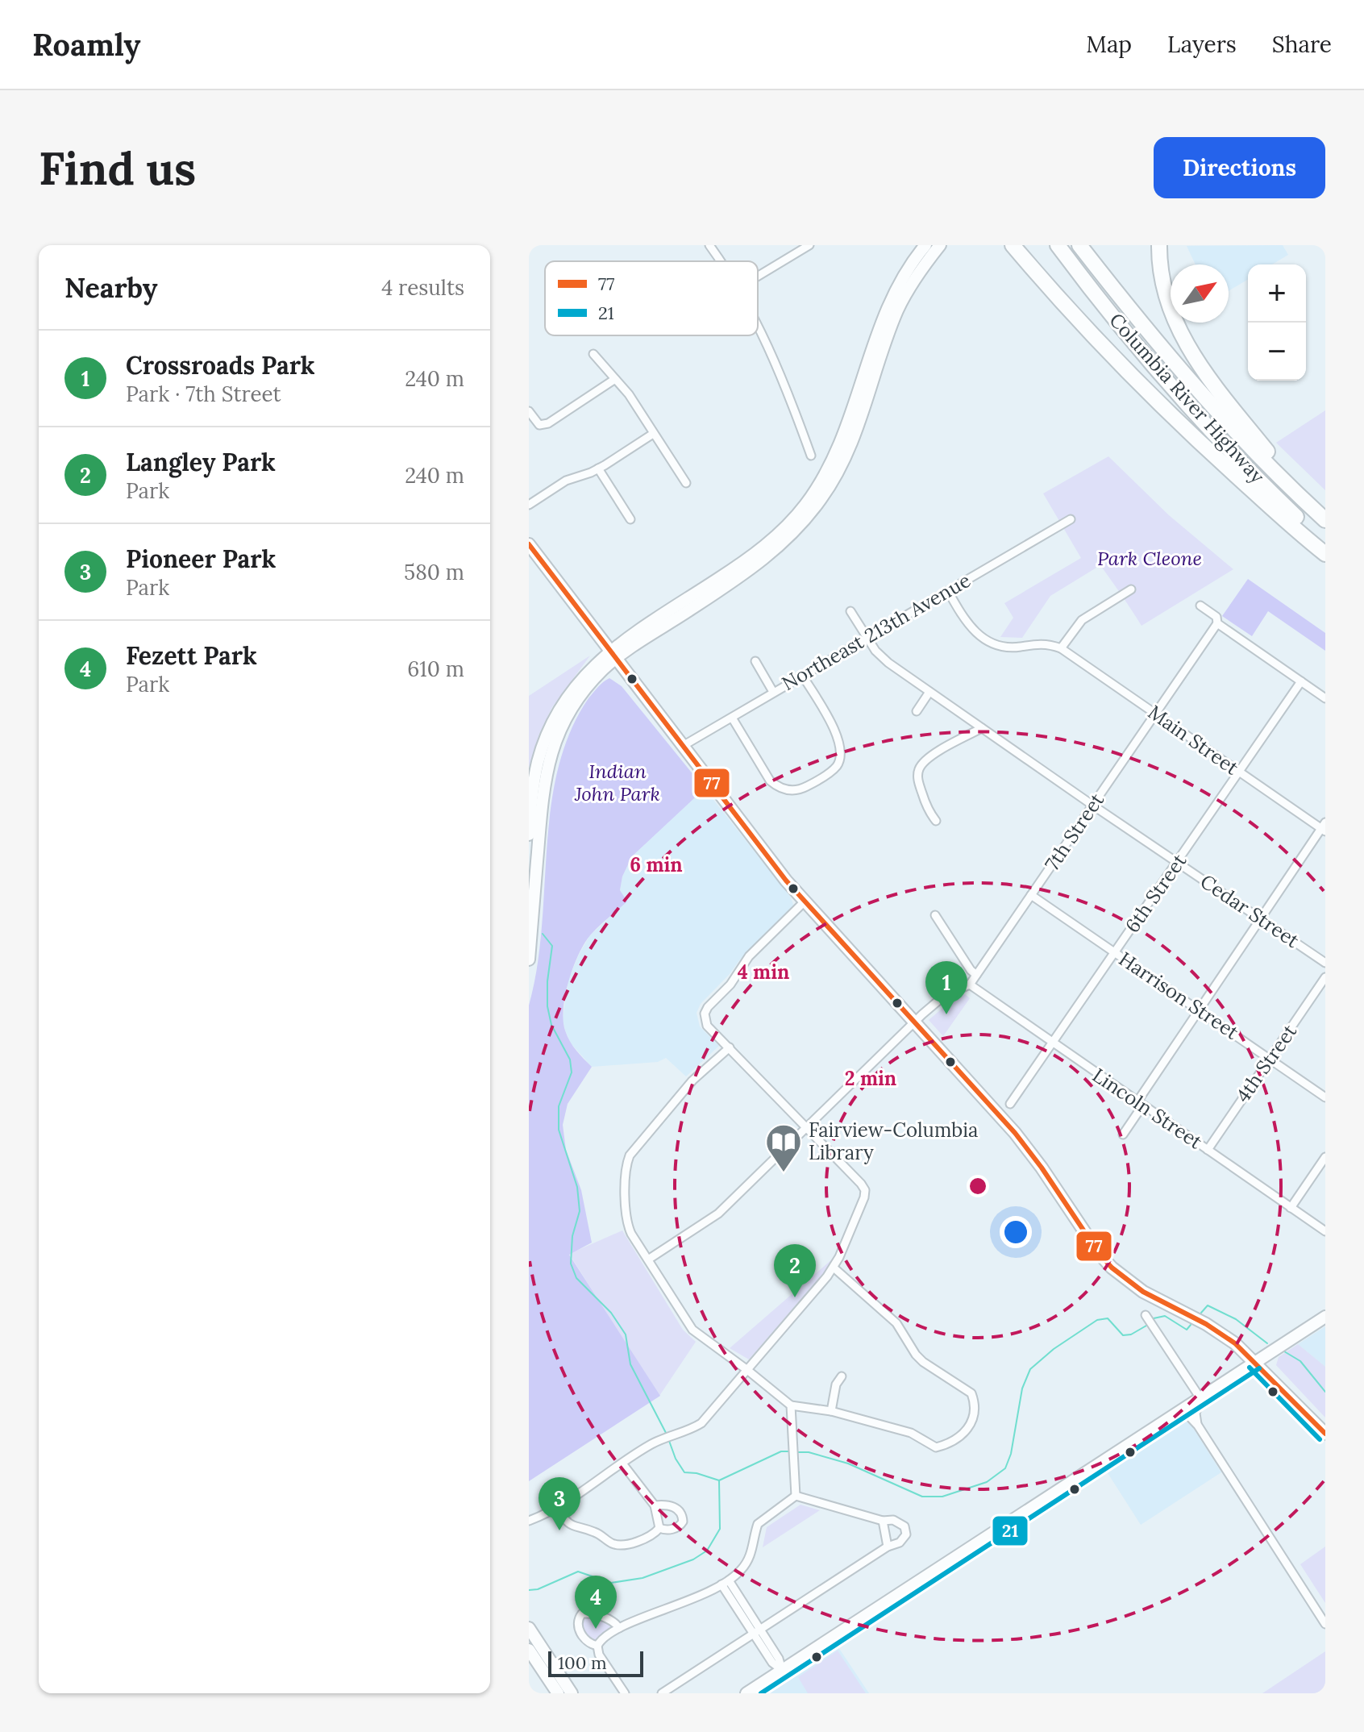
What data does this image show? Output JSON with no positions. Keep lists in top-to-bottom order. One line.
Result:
{"streets":{"highway":["Columbia River Highway"],"street":["Northeast 213th Avenue","Main Street","7th Street","6th Street","Cedar Street","Harrison Street","4th Street","Lincoln Street"]},"crossings":[["Northeast 213th Avenue","Cedar Street"],["Main Street","7th Street"],["Main Street","6th Street"],["7th Street","Cedar Street"],["7th Street","Harrison Street"],["7th Street","Lincoln Street"],["6th Street","Cedar Street"],["6th Street","Harrison Street"],["6th Street","Lincoln Street"],["Harrison Street","4th Street"],["4th Street","Lincoln Street"]],"parks":["Park Cleone","Indian John Park"],"places":{"library":["Fairview-Columbia Library"]},"lines":["transit line 77","transit line 21"],"legend":["77","21"],"scale_bar":"100 m","north":"top right","page":{"header":"Roamly","nav":["Map","Layers","Share"],"buttons":"Directions","title":"Find us","heading":["Nearby","4 results"],"map_buttons":["+","−"],"list":[{"mark":"1","name":"Crossroads Park","note":"Park · 7th Street","value":"240 m"},{"mark":"2","name":"Langley Park","note":"Park","value":"240 m"},{"mark":"3","name":"Pioneer Park","note":"Park","value":"580 m"},{"mark":"4","name":"Fezett Park","note":"Park","value":"610 m"}],"pins":["1","2","3","4"],"scale":"100 m"},"rings":["6 min","4 min","2 min"]}
